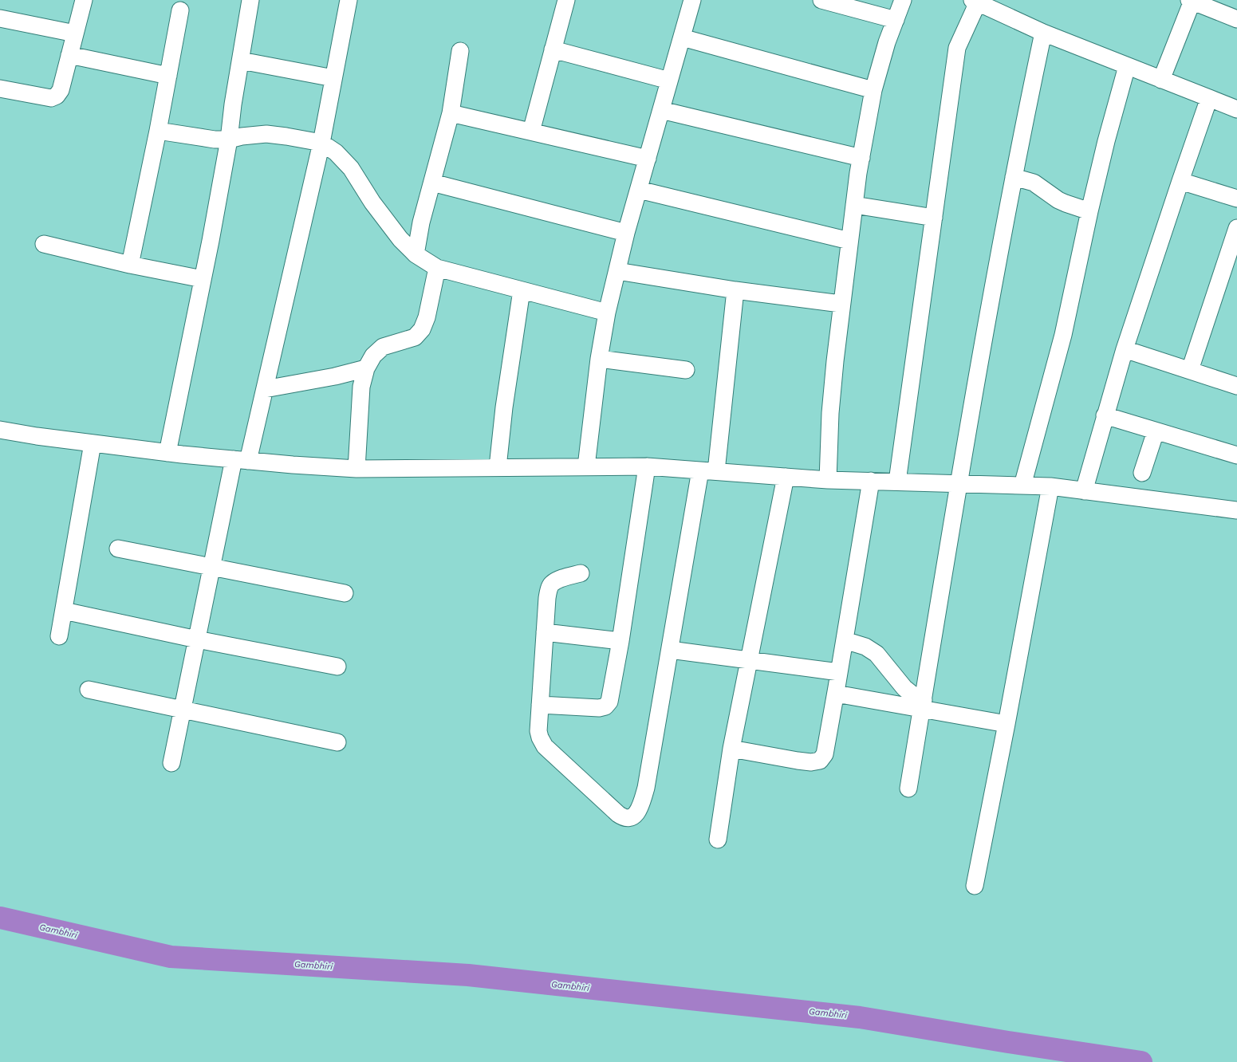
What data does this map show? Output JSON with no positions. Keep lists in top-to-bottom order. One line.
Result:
{"water":["Gambhiri"]}
